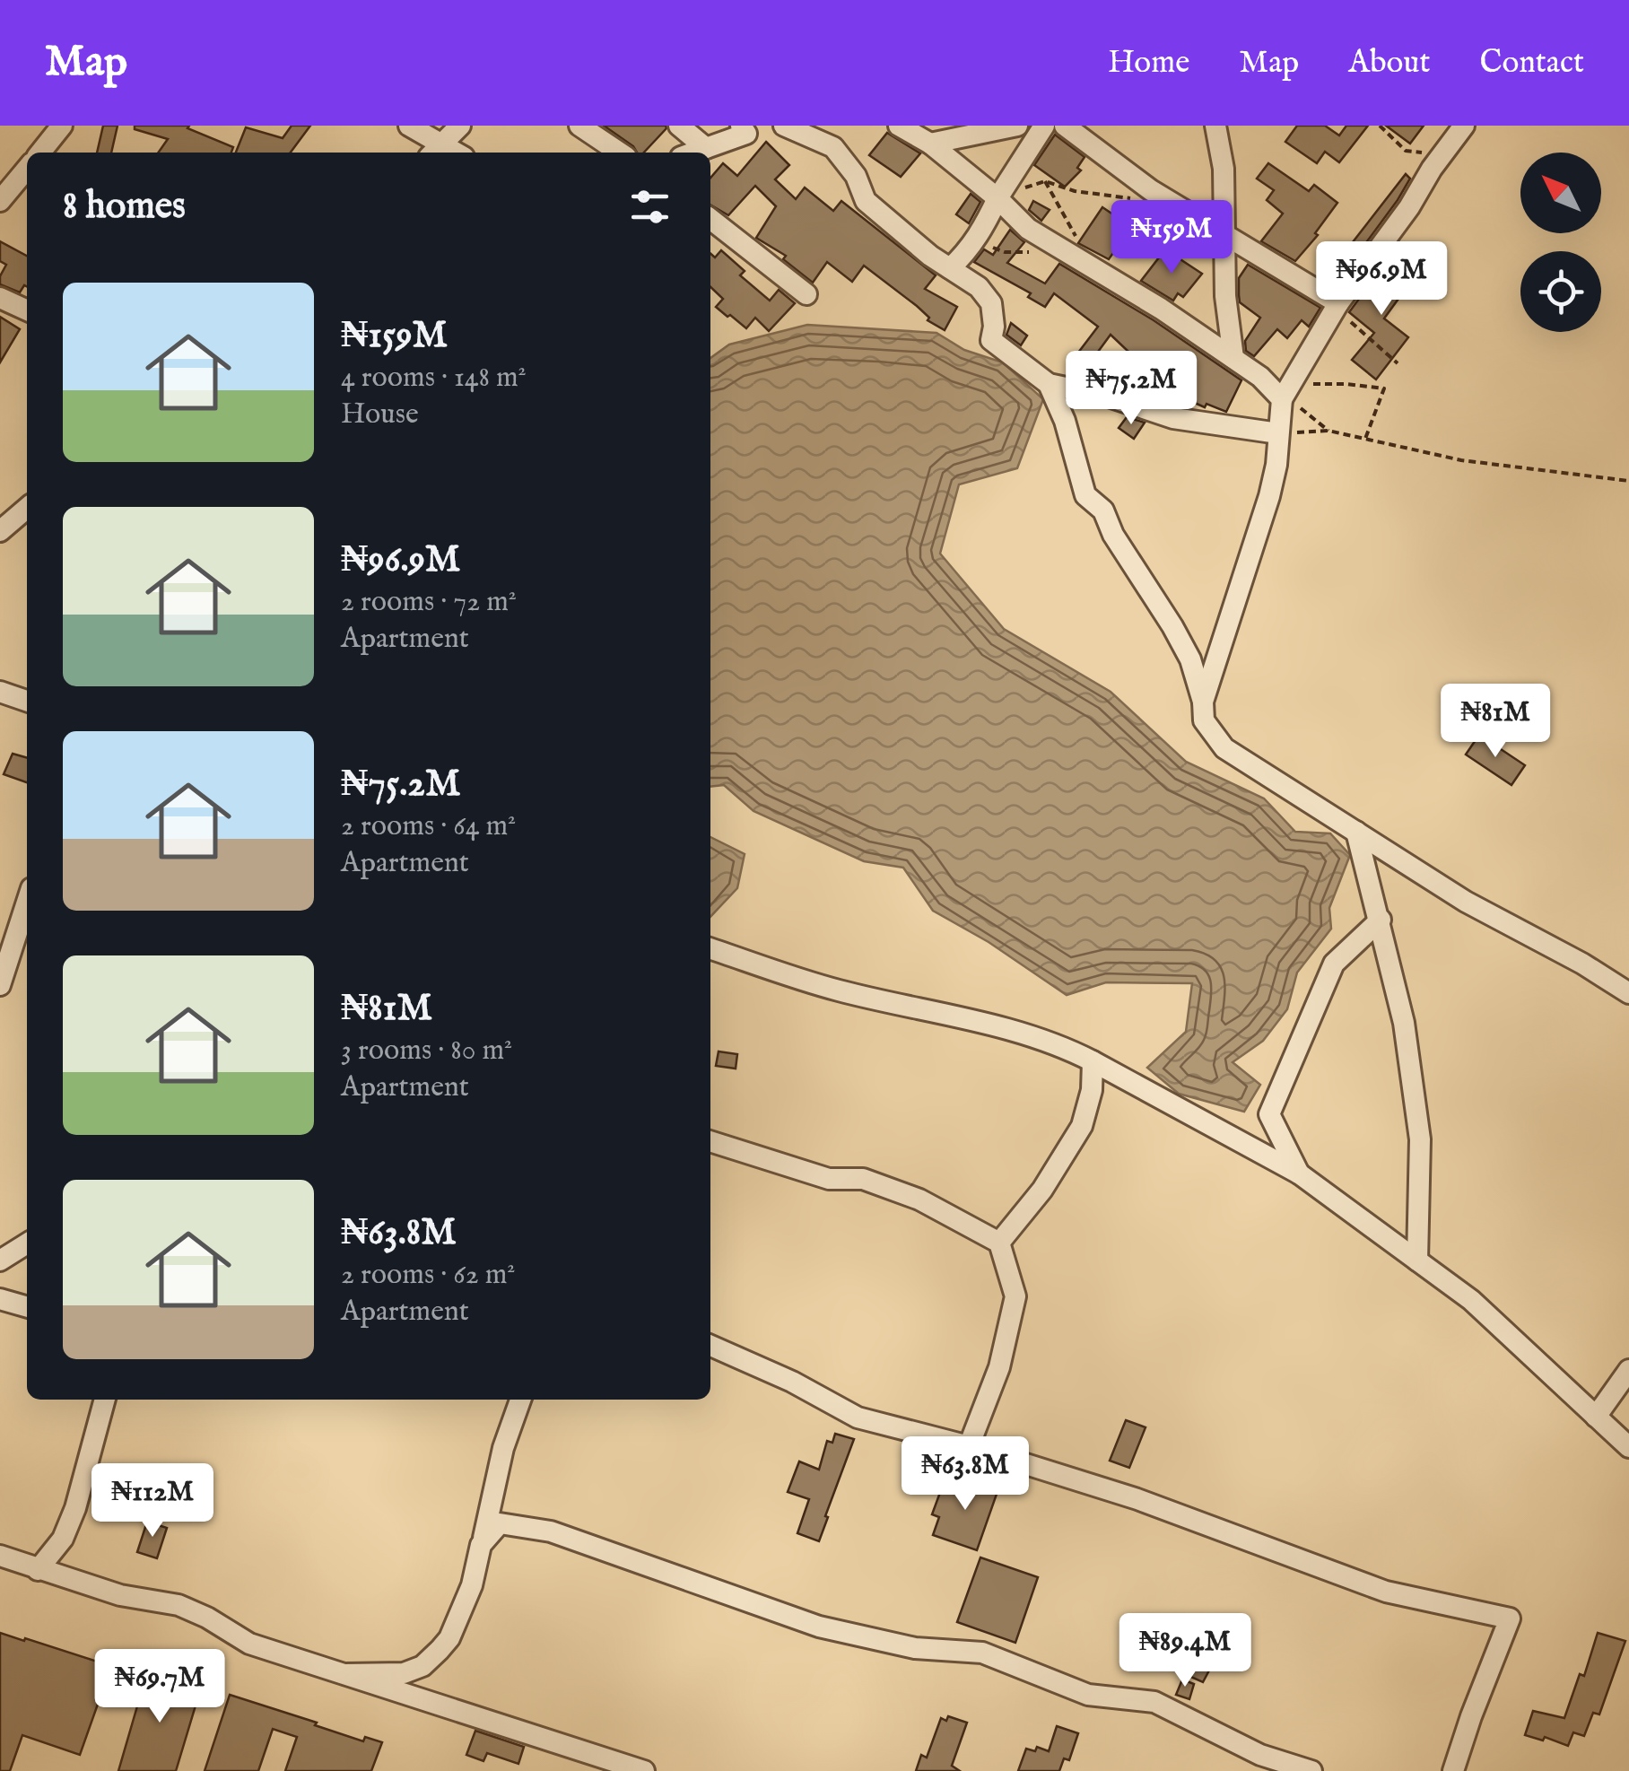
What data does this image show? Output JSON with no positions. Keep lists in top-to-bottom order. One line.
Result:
{"north":"top left","page":{"header":"Map","nav":["Home","Map","About","Contact"],"heading":"8 homes","price":["₦159M","₦96.9M","₦75.2M","₦81M","₦63.8M","₦112M","₦89.4M","₦69.7M"],"list":[{"name":"₦159M","note":"4 rooms · 148 m² · House"},{"name":"₦96.9M","note":"2 rooms · 72 m² · Apartment"},{"name":"₦75.2M","note":"2 rooms · 64 m² · Apartment"},{"name":"₦81M","note":"3 rooms · 80 m² · Apartment"},{"name":"₦63.8M","note":"2 rooms · 62 m² · Apartment"}]}}
